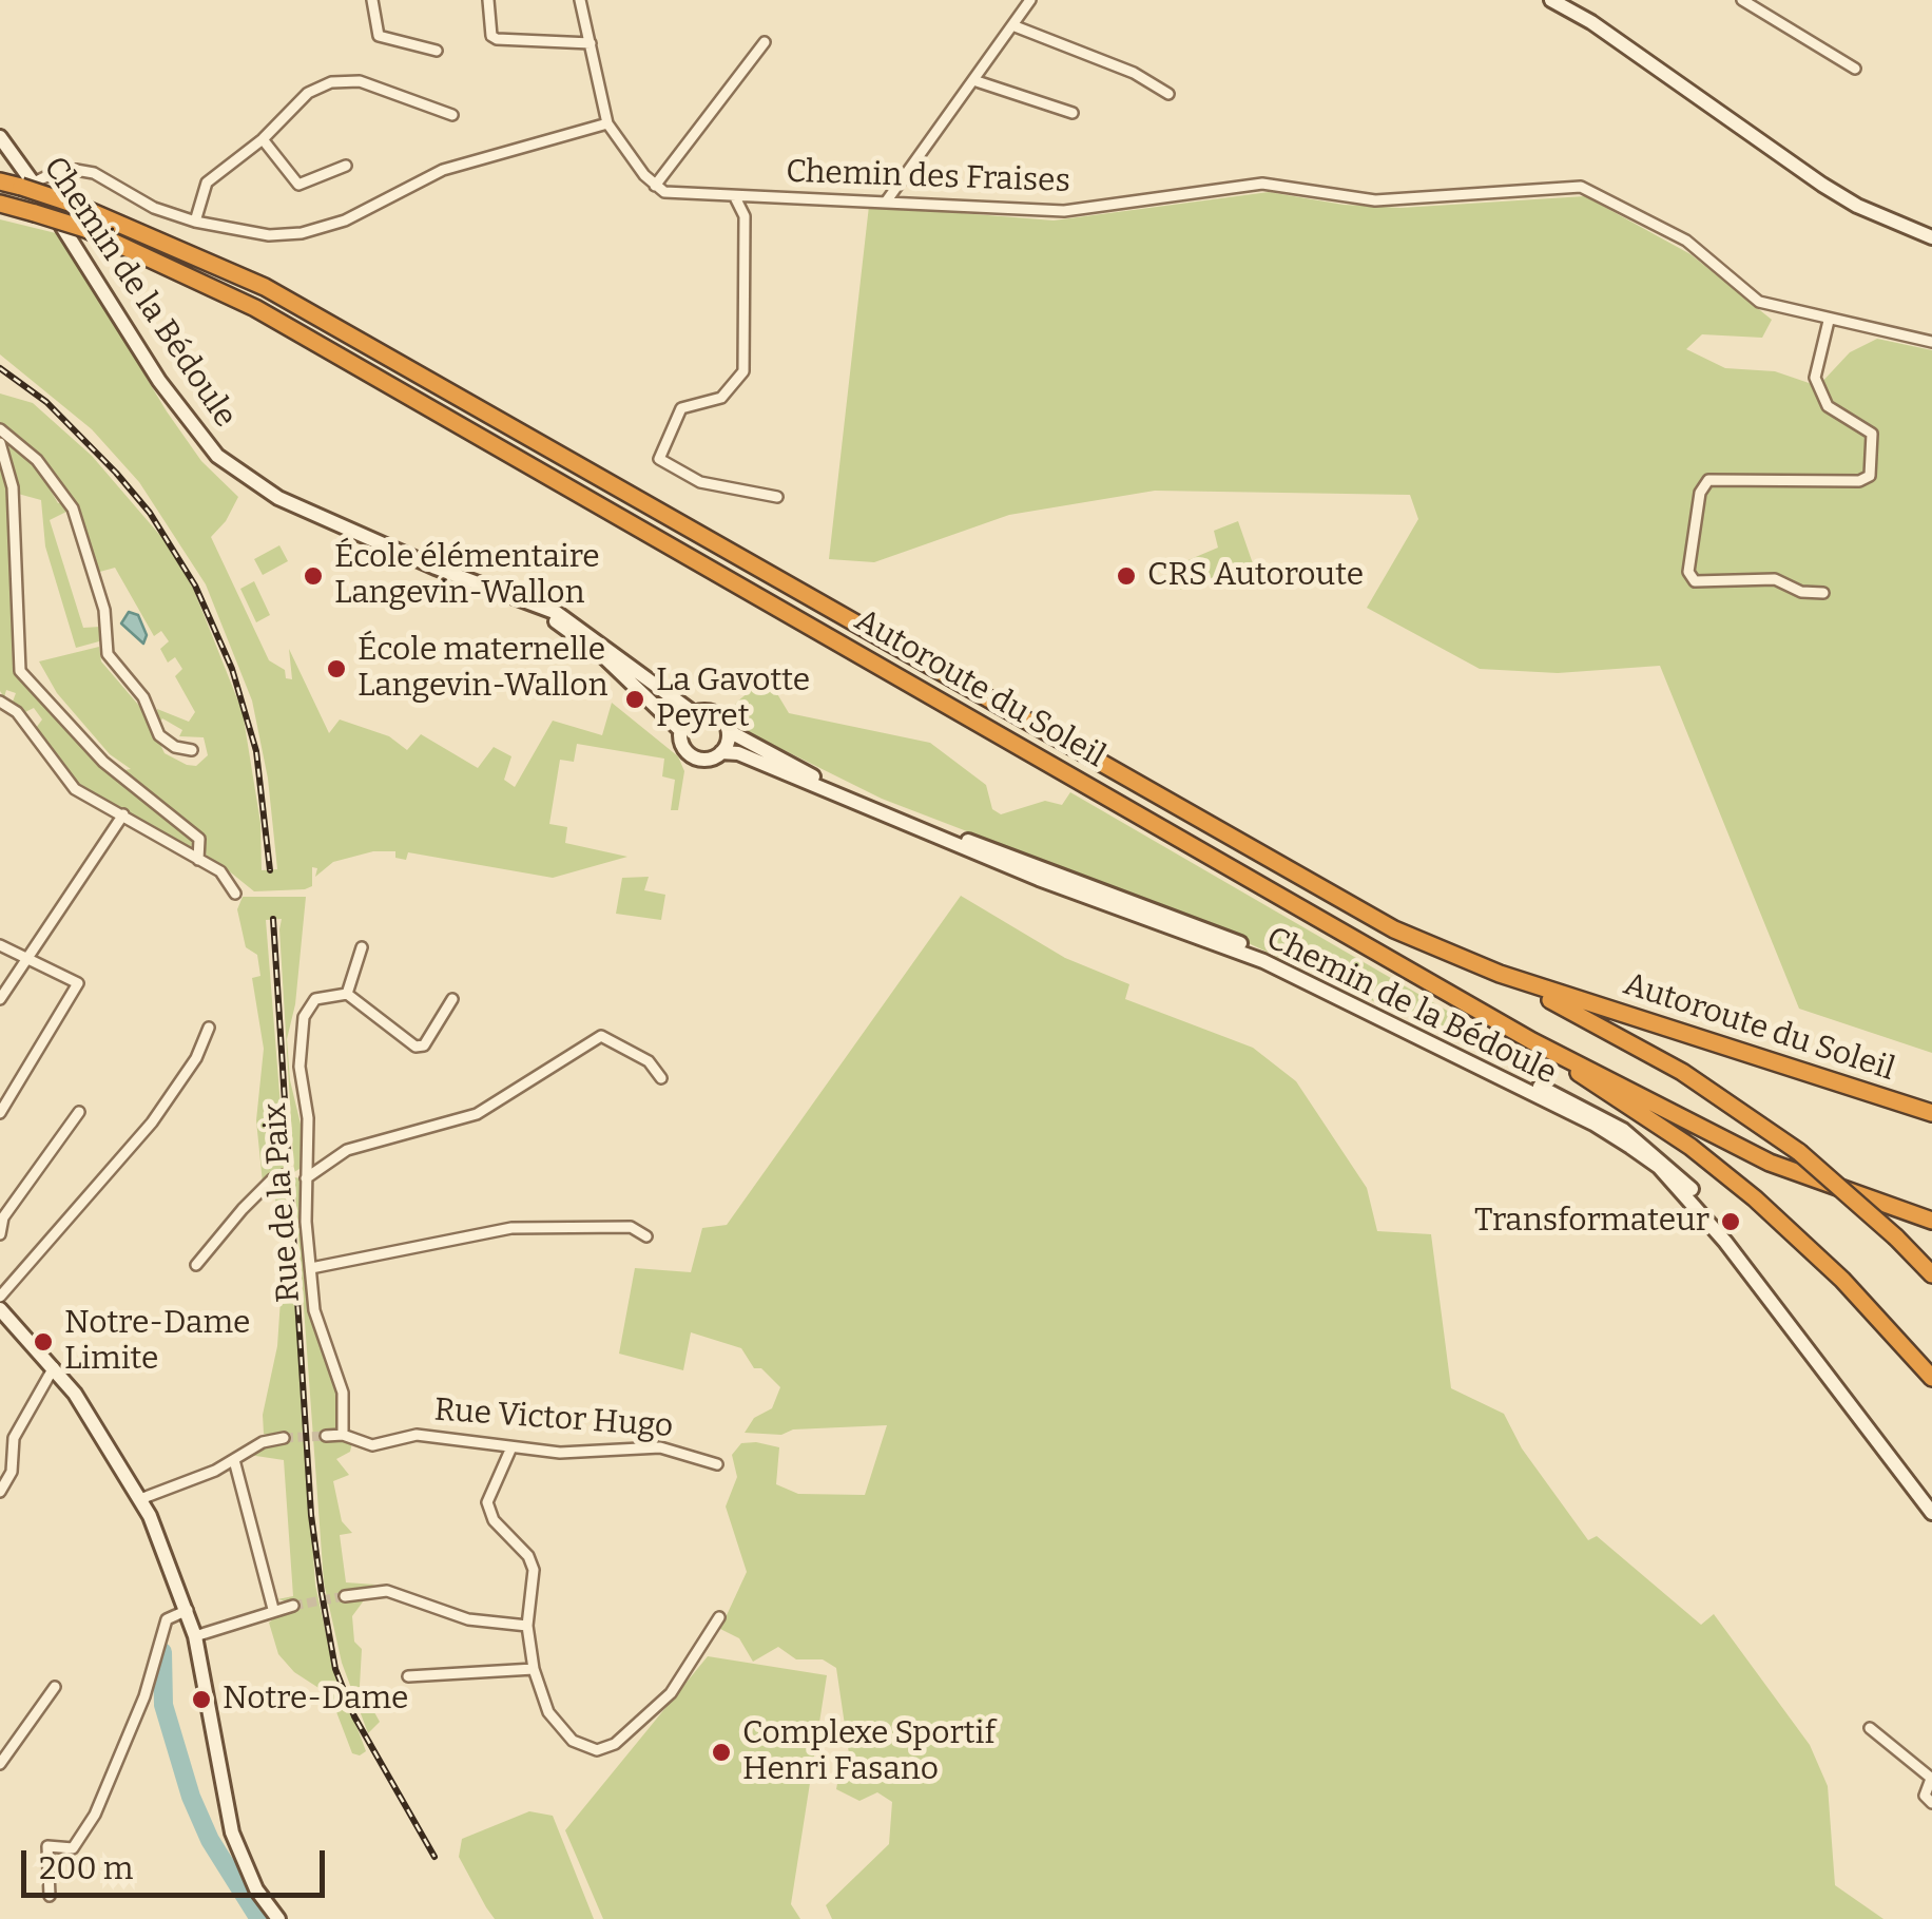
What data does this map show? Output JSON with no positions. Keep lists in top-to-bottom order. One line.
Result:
{"streets":{"highway":["Autoroute du Soleil"],"street":["Chemin des Fraises","Chemin de la Bédoule","Rue de la Paix","Rue Victor Hugo"]},"crossings":[["Chemin de la Bédoule","Autoroute du Soleil"],["Rue de la Paix","Rue Victor Hugo"]],"places":["École élémentaire Langevin-Wallon","CRS Autoroute","École maternelle Langevin-Wallon","La Gavotte Peyret","Transformateur","Notre-Dame Limite","Notre-Dame","Complexe Sportif Henri Fasano"],"scale_bar":"200 m"}
